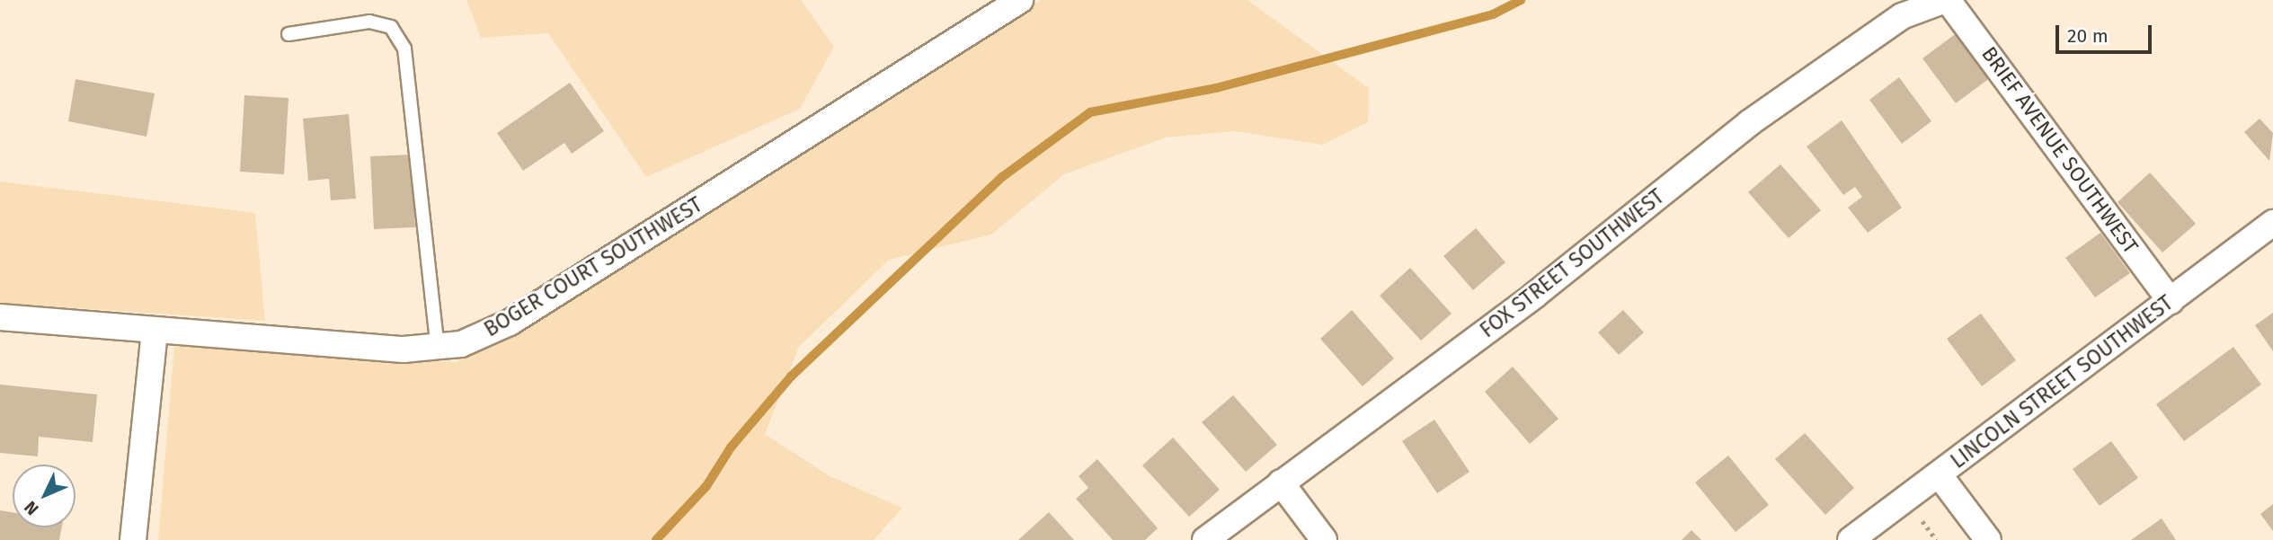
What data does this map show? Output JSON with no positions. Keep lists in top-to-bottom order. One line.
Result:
{"streets":{"street":["BRIEF AVENUE SOUTHWEST","FOX STREET SOUTHWEST","BOGER COURT SOUTHWEST","LINCOLN STREET SOUTHWEST"]},"crossings":[["BRIEF AVENUE SOUTHWEST","FOX STREET SOUTHWEST"],["BRIEF AVENUE SOUTHWEST","LINCOLN STREET SOUTHWEST"]],"scale_bar":"20 m","north":"bottom left"}
